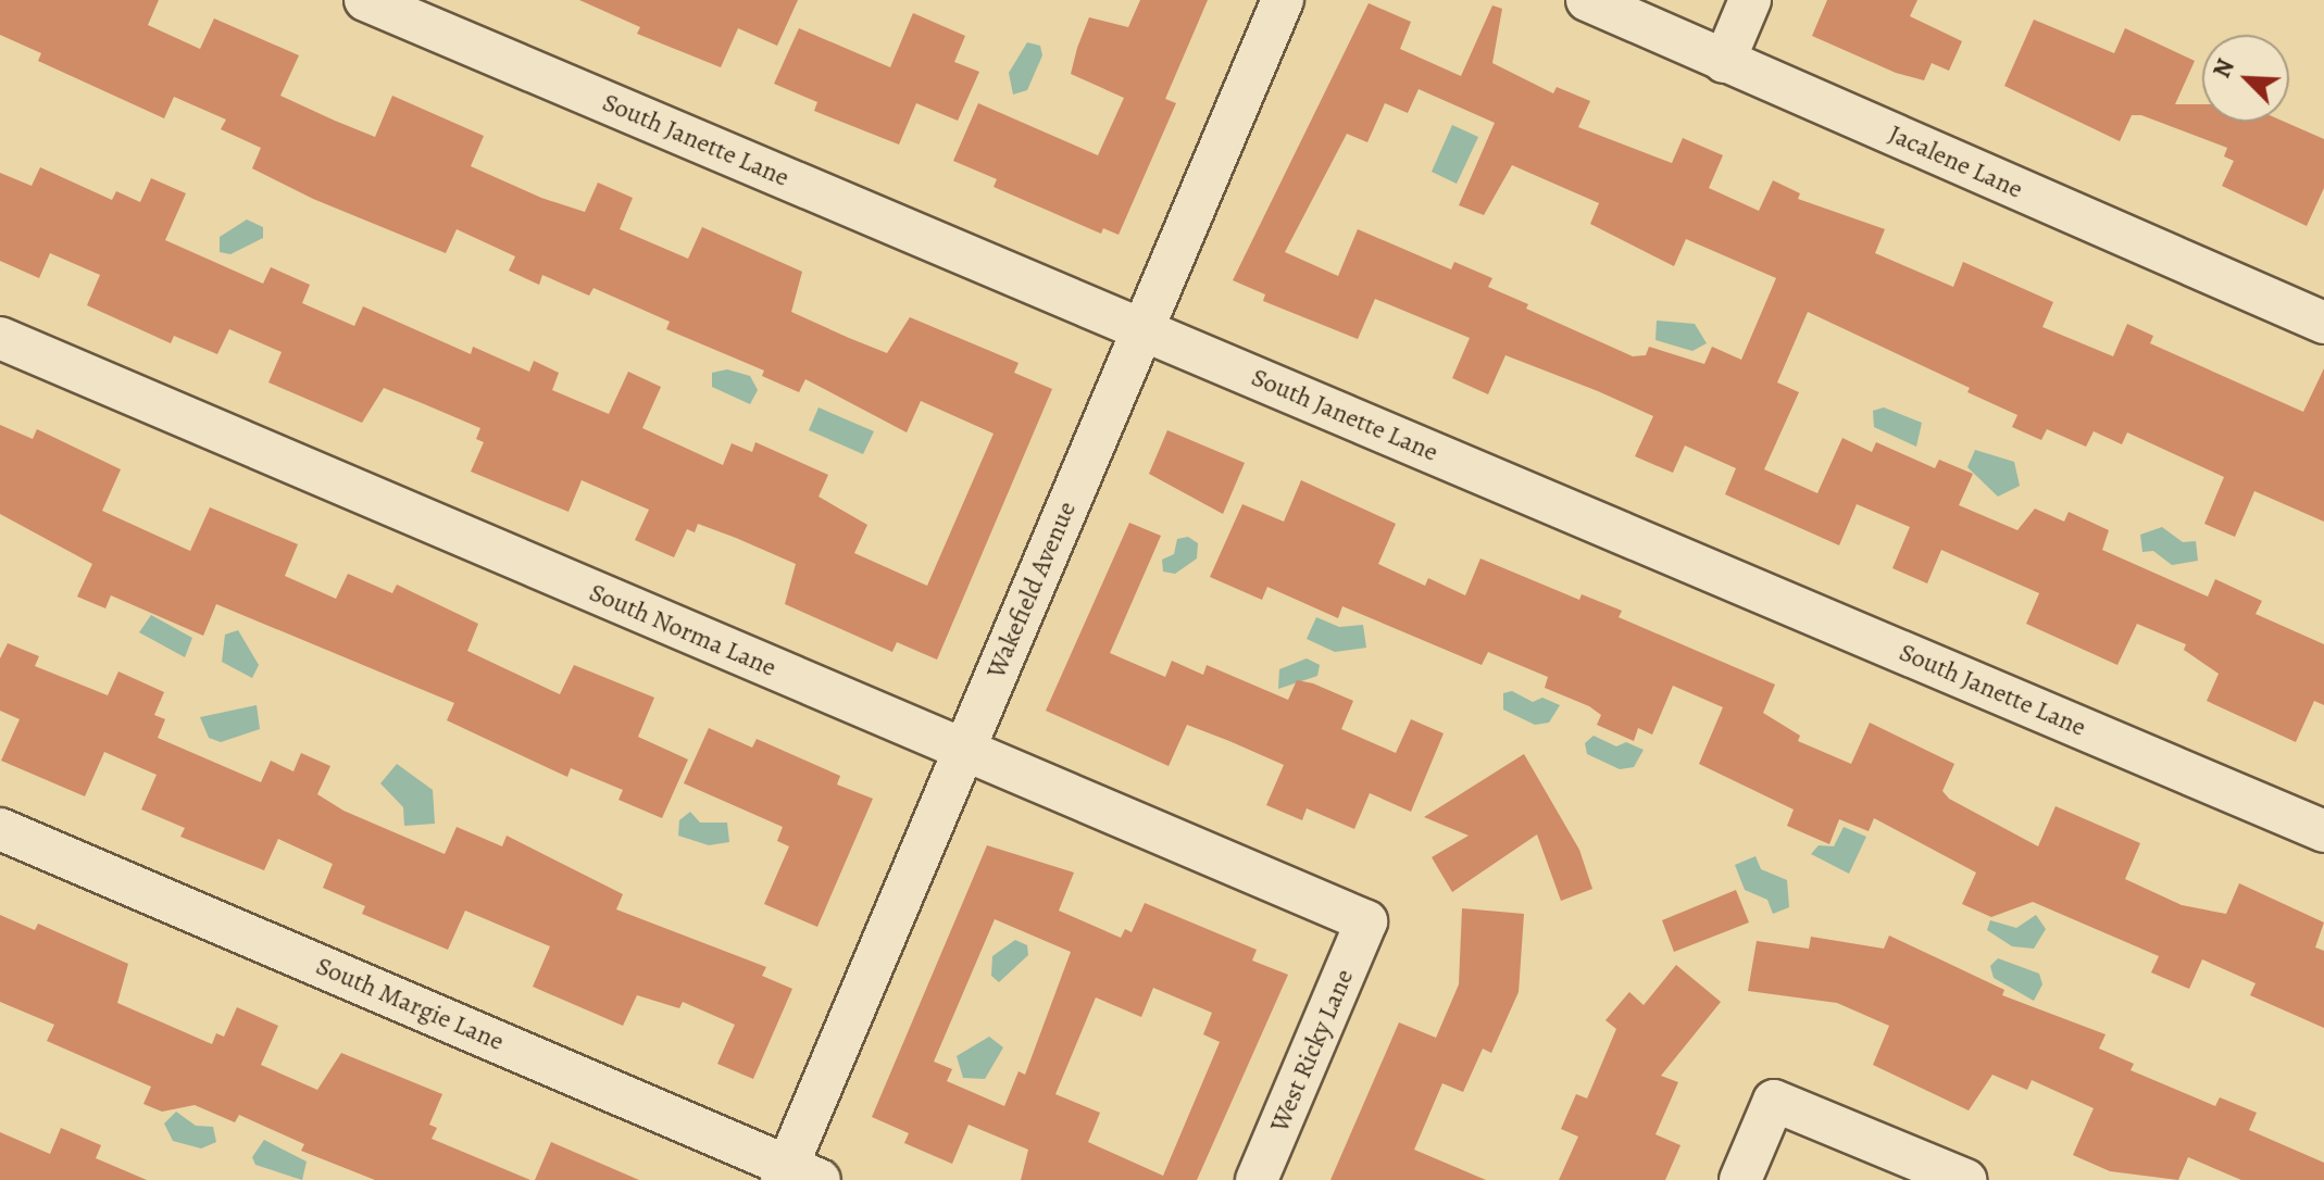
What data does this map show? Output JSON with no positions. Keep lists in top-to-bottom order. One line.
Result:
{"streets":{"street":["South Janette Lane","Jacalene Lane","Wakefield Avenue","South Norma Lane","South Margie Lane","West Ricky Lane"]},"crossings":[["South Janette Lane","Wakefield Avenue"],["Wakefield Avenue","South Norma Lane"],["Wakefield Avenue","South Margie Lane"],["South Norma Lane","West Ricky Lane"]],"north":"top left"}
